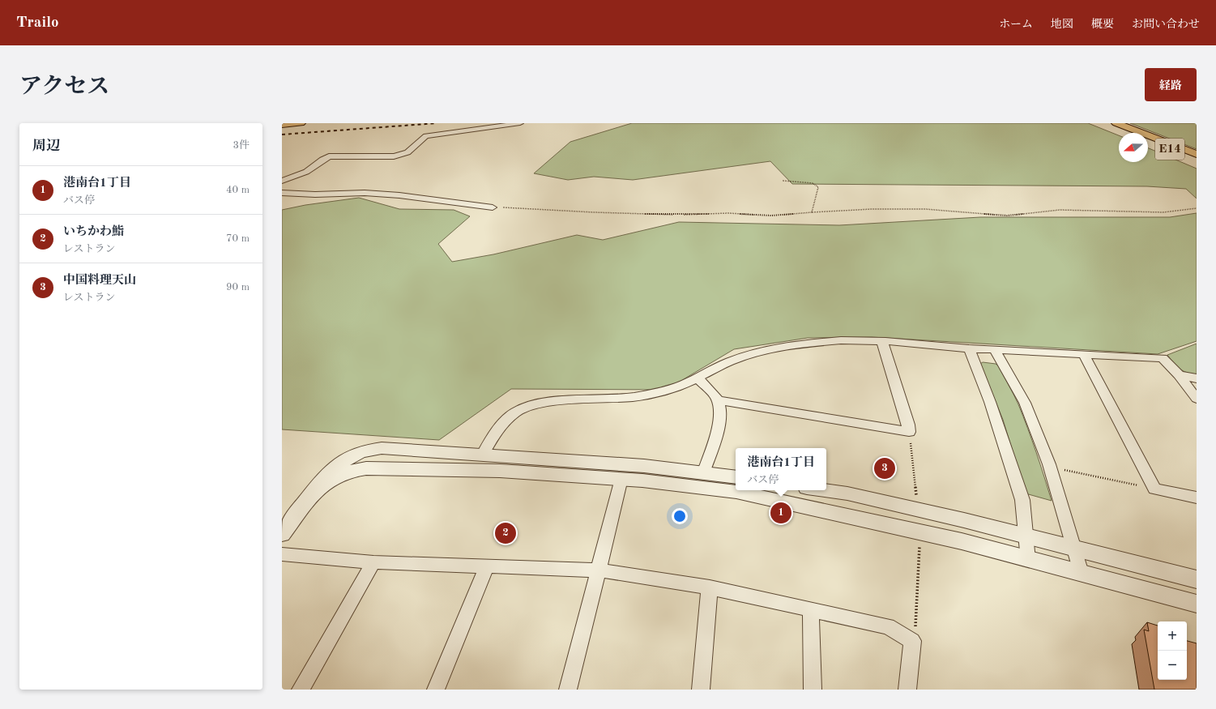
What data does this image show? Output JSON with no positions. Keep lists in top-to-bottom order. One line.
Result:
{"streets":{"highway":["E14"]},"north":"left","page":{"header":"Trailo","nav":["ホーム","地図","概要","お問い合わせ"],"title":"アクセス","buttons":"経路","heading":["周辺","3件"],"list":[{"mark":"1","name":"港南台1丁目","note":"バス停","value":"40 m"},{"mark":"2","name":"いちかわ鮨","note":"レストラン","value":"70 m"},{"mark":"3","name":"中国料理天山","note":"レストラン","value":"90 m"}],"popup":["港南台1丁目","バス停"],"pins":["3","1","2"],"map_buttons":["+","−"]}}
